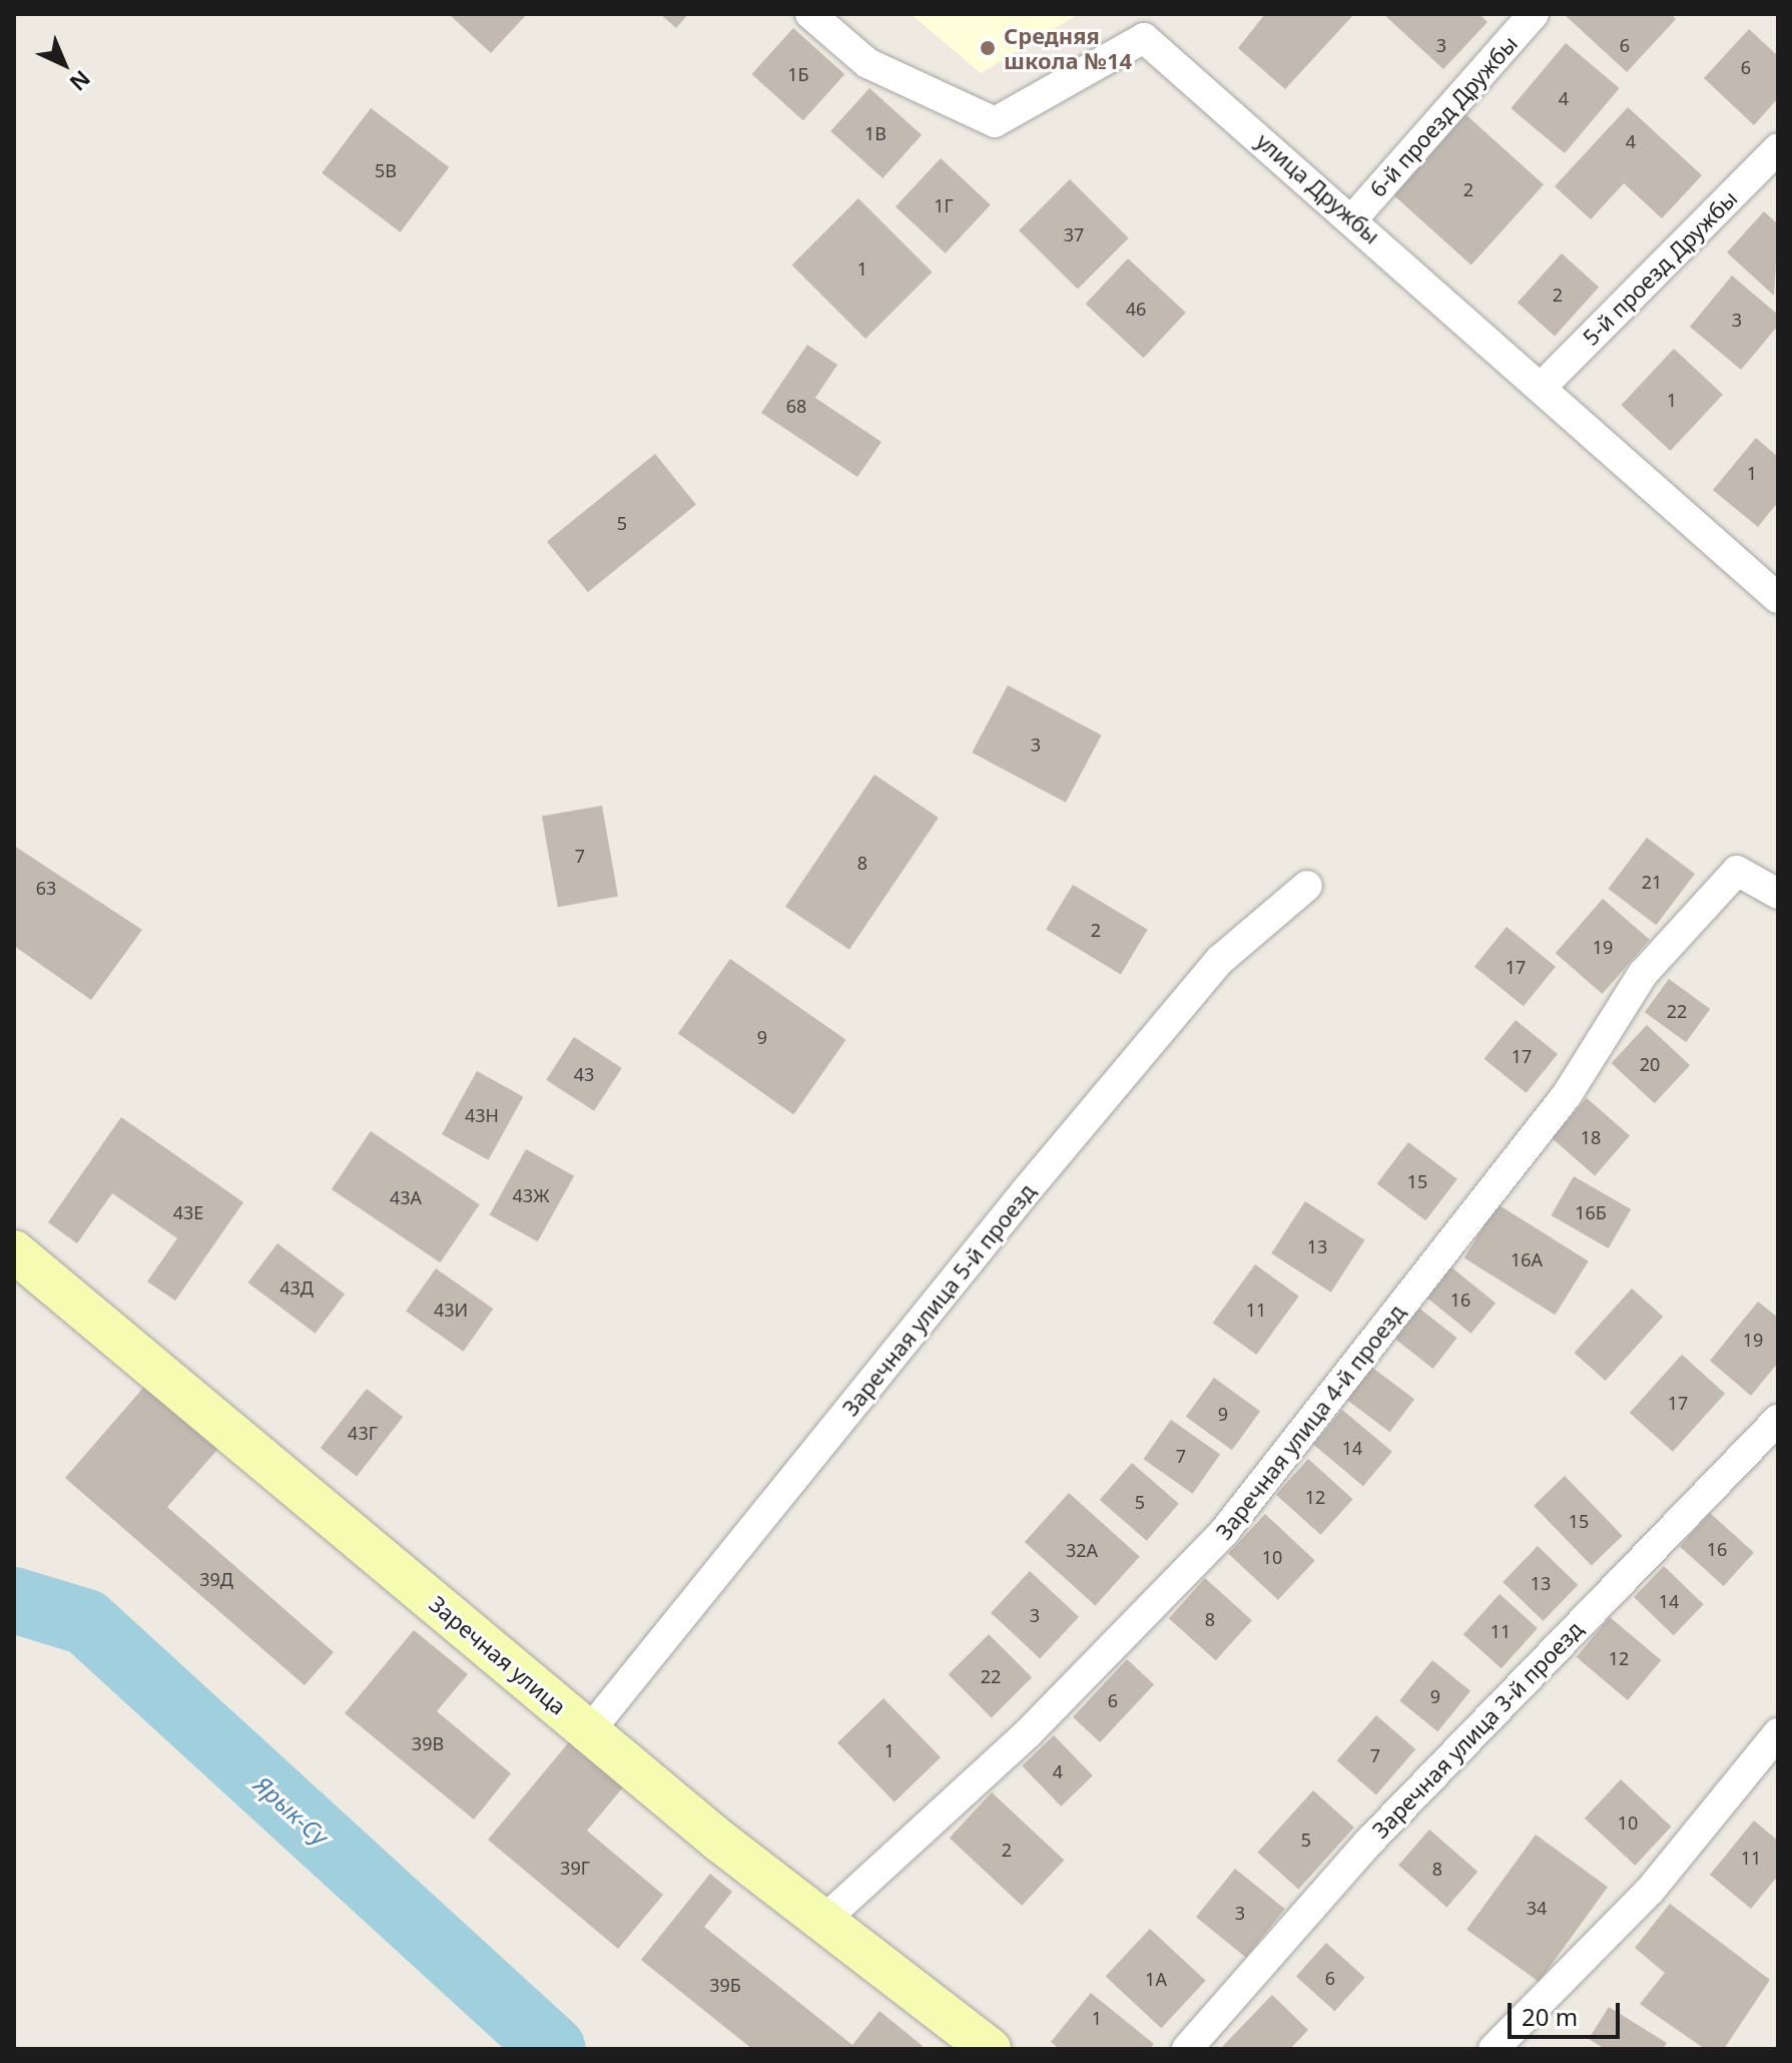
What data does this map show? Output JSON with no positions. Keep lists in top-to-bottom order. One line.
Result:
{"streets":{"main road":["Заречная улица"],"street":["6-й проезд Дружбы","улица Дружбы","5-й проезд Дружбы","Заречная улица 5-й проезд","Заречная улица 4-й проезд","Заречная улица 3-й проезд"]},"crossings":[["6-й проезд Дружбы","улица Дружбы"],["улица Дружбы","5-й проезд Дружбы"],["Заречная улица 5-й проезд","Заречная улица"],["Заречная улица 4-й проезд","Заречная улица"]],"water":["Ярык-Су"],"places":["Средняя школа №14"],"house_numbers":["3","6","6","1Б","4","1В","4","5В","2","1Г","37","1","2","46","3","1","68","1","5","3","7","8","21","63","2","19","17","22","9","17","20","43","43Н","18","15","43Ж","43А","43Е","16Б","13","16А","43Д","16","43И","11","19","17","9","43Г","14","7","12","5","15","16","32А","10","39Д","13","14","3","8","11","12","22","9","6","39В","1","7","4","10","5","2","11","39Г","8","34","3","6","1А","39Б","1"],"scale_bar":"20 m","north":"bottom right"}
